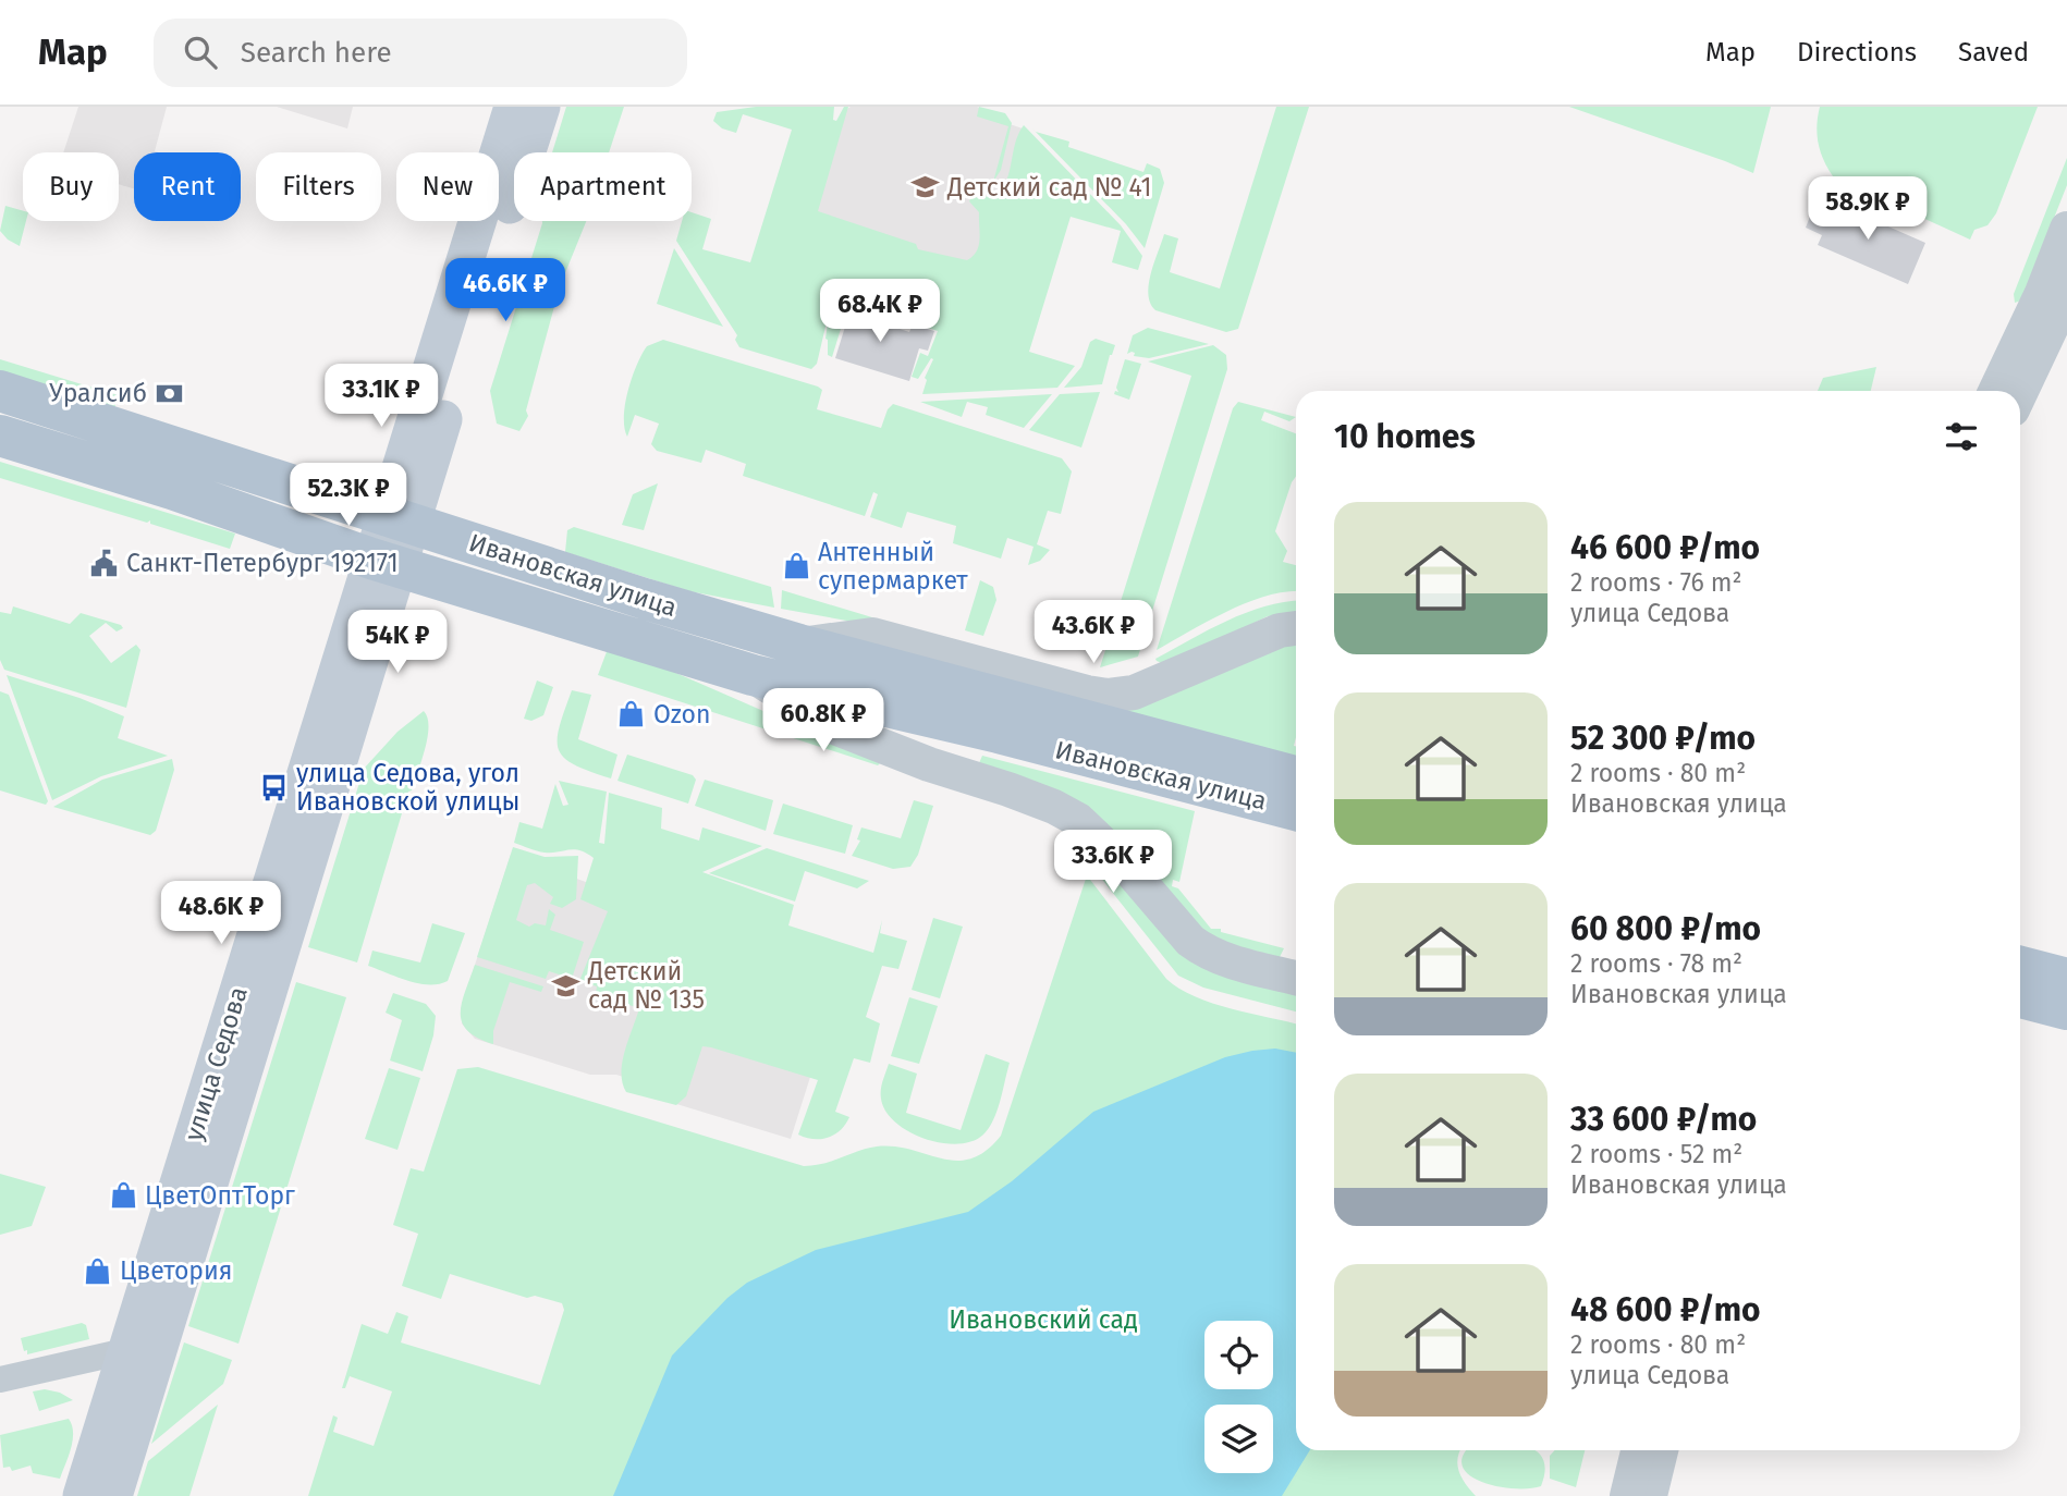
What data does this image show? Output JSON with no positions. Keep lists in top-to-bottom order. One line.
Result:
{"streets":{"main road":["Ивановская улица","улица Седова"]},"crossings":[["Ивановская улица","улица Седова"]],"parks":["Ивановский сад"],"places":{"school or university":["Детский сад № 41","Детский сад № 135"],"bank":["Уралсиб"],"public building":["Санкт-Петербург 192171"],"shop":["Антенный супермаркет","Ozon","ЦветОптТорг","Цветория"],"bus stop":["улица Седова, угол Ивановской улицы"]},"page":{"header":"Map","search":"Search here","nav":["Map","Directions","Saved"],"chip":["Buy","Rent","Filters","New","Apartment"],"price":["58.9K ₽","46.6K ₽","68.4K ₽","33.1K ₽","52.3K ₽","43.6K ₽","54K ₽","60.8K ₽","33.6K ₽","48.6K ₽"],"heading":"10 homes","list":[{"name":"46 600 ₽/mo","note":"2 rooms · 76 m² · улица Седова"},{"name":"52 300 ₽/mo","note":"2 rooms · 80 m² · Ивановская улица"},{"name":"60 800 ₽/mo","note":"2 rooms · 78 m² · Ивановская улица"},{"name":"33 600 ₽/mo","note":"2 rooms · 52 m² · Ивановская улица"},{"name":"48 600 ₽/mo","note":"2 rooms · 80 m² · улица Седова"}]}}
